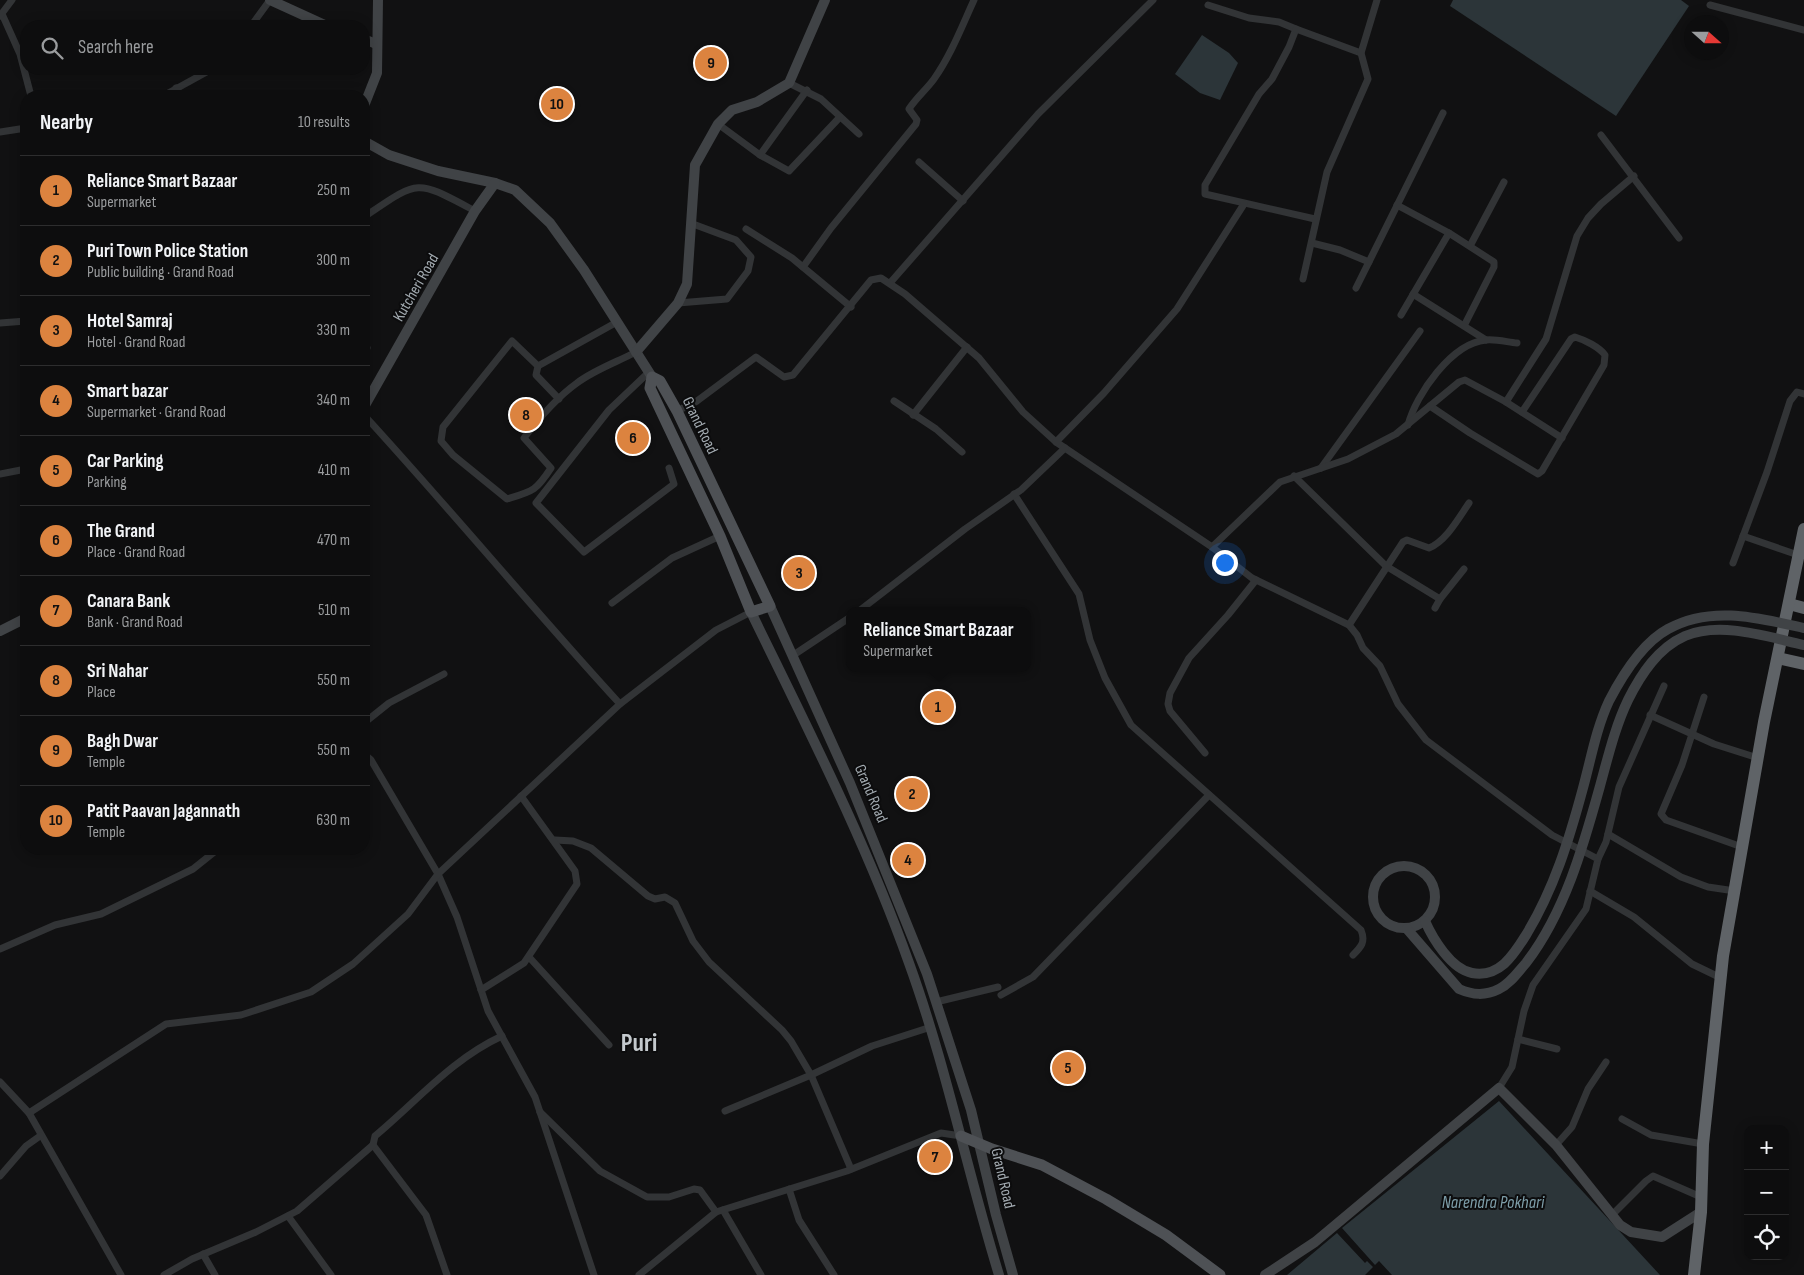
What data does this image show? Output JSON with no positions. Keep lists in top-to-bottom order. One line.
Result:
{"streets":{"main road":["Kutcheri Road","Grand Road"]},"crossings":[["Kutcheri Road","Grand Road"]],"districts":["Puri"],"water":["Narendra Pokhari"],"north":"right","page":{"search":"Search here","pins":["9","10","8","6","3","1","2","4","5","7"],"heading":["Nearby","10 results"],"list":[{"mark":"1","name":"Reliance Smart Bazaar","note":"Supermarket","value":"250 m"},{"mark":"2","name":"Puri Town Police Station","note":"Public building · Grand Road","value":"300 m"},{"mark":"3","name":"Hotel Samraj","note":"Hotel · Grand Road","value":"330 m"},{"mark":"4","name":"Smart bazar","note":"Supermarket · Grand Road","value":"340 m"},{"mark":"5","name":"Car Parking","note":"Parking","value":"410 m"},{"mark":"6","name":"The Grand","note":"Place · Grand Road","value":"470 m"},{"mark":"7","name":"Canara Bank","note":"Bank · Grand Road","value":"510 m"},{"mark":"8","name":"Sri Nahar","note":"Place","value":"550 m"},{"mark":"9","name":"Bagh Dwar","note":"Temple","value":"550 m"},{"mark":"10","name":"Patit Paavan Jagannath","note":"Temple","value":"630 m"}],"popup":["Reliance Smart Bazaar","Supermarket"],"map_buttons":["+","−"]}}
